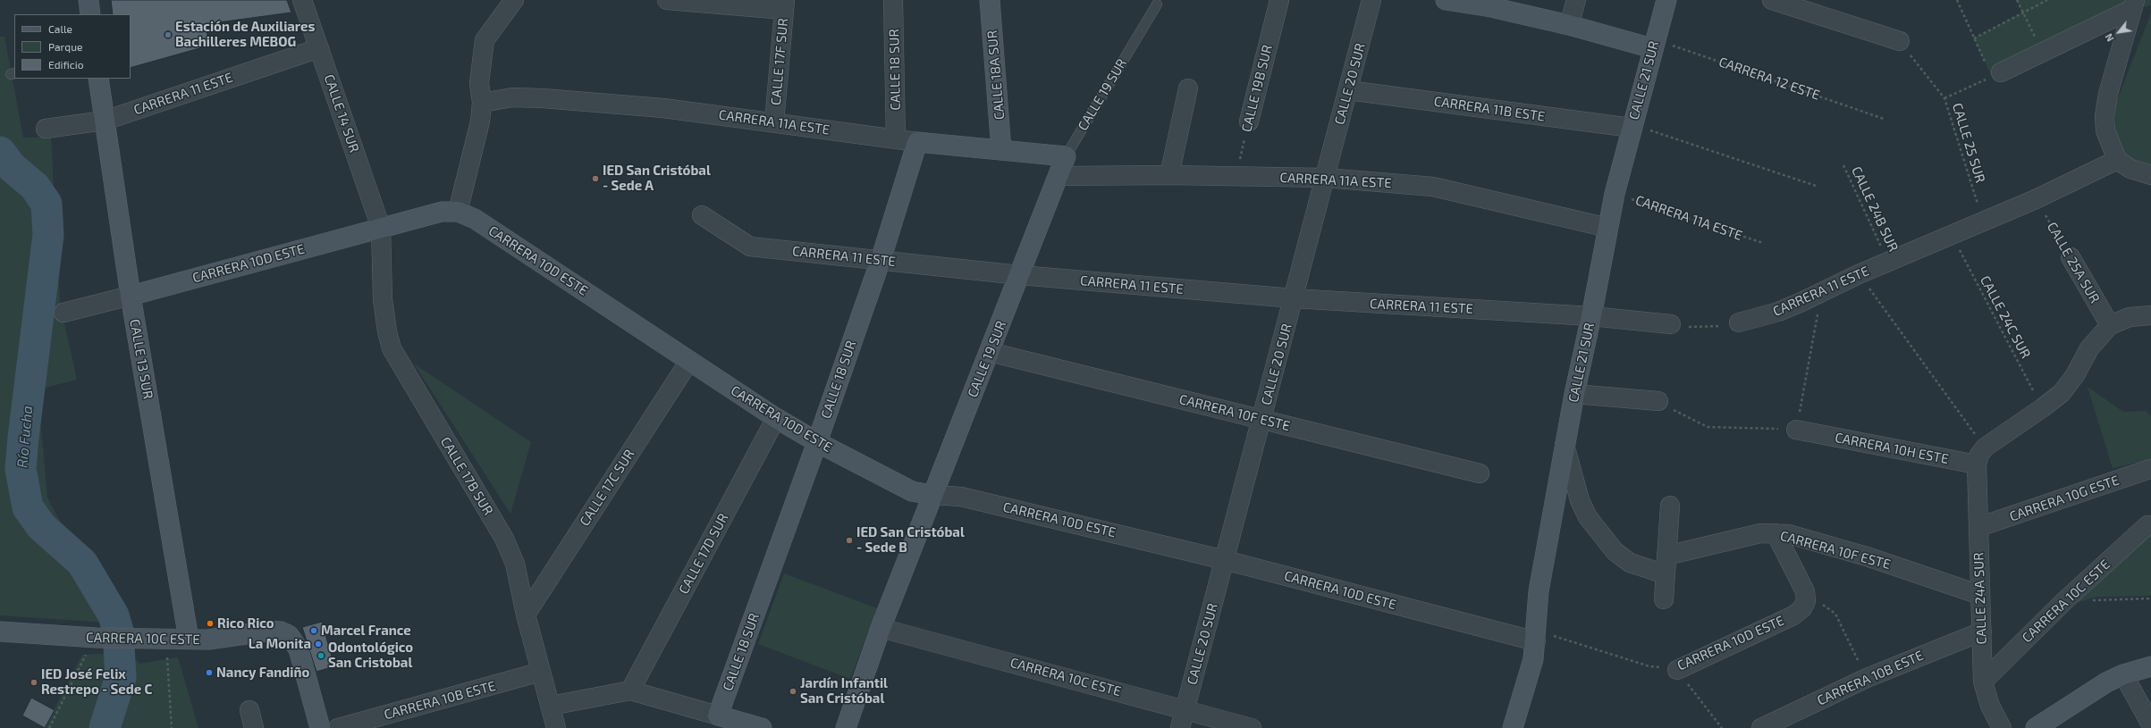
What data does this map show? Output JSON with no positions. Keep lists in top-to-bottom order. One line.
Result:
{"streets":{"street":["CALLE 17F SUR","CALLE 18 SUR","CALLE 18A SUR","CALLE 21 SUR","CALLE 20 SUR","CALLE 19B SUR","CARRERA 11 ESTE","CALLE 19 SUR","CARRERA 11B ESTE","CALLE 14 SUR","CARRERA 11A ESTE","CARRERA 10D ESTE","CALLE 25A SUR","CALLE 13 SUR","CARRERA 10F ESTE","CARRERA 10H ESTE","CALLE 17B SUR","CALLE 17C SUR","CARRERA 10G ESTE","CALLE 17D SUR","CALLE 24A SUR","CARRERA 10C ESTE","CARRERA 10B ESTE"],"path":["CARRERA 12 ESTE","CALLE 25 SUR","CALLE 24B SUR","CALLE 24C SUR"]},"crossings":[["CALLE 17F SUR","CARRERA 11A ESTE"],["CALLE 18 SUR","CARRERA 11 ESTE"],["CALLE 18 SUR","CARRERA 11A ESTE"],["CALLE 18 SUR","CARRERA 10D ESTE"],["CALLE 18A SUR","CARRERA 11A ESTE"],["CARRERA 12 ESTE","CALLE 21 SUR"],["CALLE 21 SUR","CARRERA 11 ESTE"],["CALLE 21 SUR","CARRERA 11B ESTE"],["CALLE 21 SUR","CARRERA 11A ESTE"],["CALLE 21 SUR","CARRERA 10D ESTE"],["CALLE 20 SUR","CARRERA 11 ESTE"],["CALLE 20 SUR","CARRERA 11B ESTE"],["CALLE 20 SUR","CARRERA 11A ESTE"],["CALLE 20 SUR","CARRERA 10D ESTE"],["CALLE 20 SUR","CARRERA 10F ESTE"],["CALLE 20 SUR","CARRERA 10C ESTE"],["CALLE 19B SUR","CARRERA 11A ESTE"],["CARRERA 11 ESTE","CALLE 19 SUR"],["CARRERA 11 ESTE","CALLE 14 SUR"],["CARRERA 11 ESTE","CALLE 25 SUR"],["CARRERA 11 ESTE","CALLE 24B SUR"],["CARRERA 11 ESTE","CALLE 25A SUR"],["CARRERA 11 ESTE","CALLE 24C SUR"],["CARRERA 11 ESTE","CALLE 13 SUR"],["CALLE 19 SUR","CARRERA 11A ESTE"],["CALLE 19 SUR","CARRERA 10D ESTE"],["CALLE 19 SUR","CARRERA 10F ESTE"],["CALLE 19 SUR","CARRERA 10C ESTE"],["CALLE 14 SUR","CARRERA 10D ESTE"],["CALLE 14 SUR","CALLE 17B SUR"],["CARRERA 10D ESTE","CALLE 13 SUR"],["CARRERA 10D ESTE","CALLE 17B SUR"],["CARRERA 10D ESTE","CALLE 17C SUR"],["CARRERA 10D ESTE","CALLE 17D SUR"],["CALLE 13 SUR","CARRERA 10C ESTE"],["CARRERA 10F ESTE","CALLE 24A SUR"],["CARRERA 10H ESTE","CALLE 24A SUR"],["CALLE 17B SUR","CALLE 17C SUR"],["CALLE 17B SUR","CARRERA 10B ESTE"],["CARRERA 10G ESTE","CALLE 24A SUR"],["CALLE 24A SUR","CARRERA 10C ESTE"],["CALLE 24A SUR","CARRERA 10B ESTE"]],"water":["Río Fucha"],"places":["Estación de Auxiliares Bachilleres MEBOG","IED San Cristóbal - Sede A","IED San Cristóbal - Sede B","Rico Rico","Marcel France","La Monita","Odontológico San Cristobal","Nancy Fandiño","IED José Felix Restrepo - Sede C","Jardín Infantil San Cristóbal"],"legend":["Calle","Parque","Edificio"],"north":"bottom left"}
